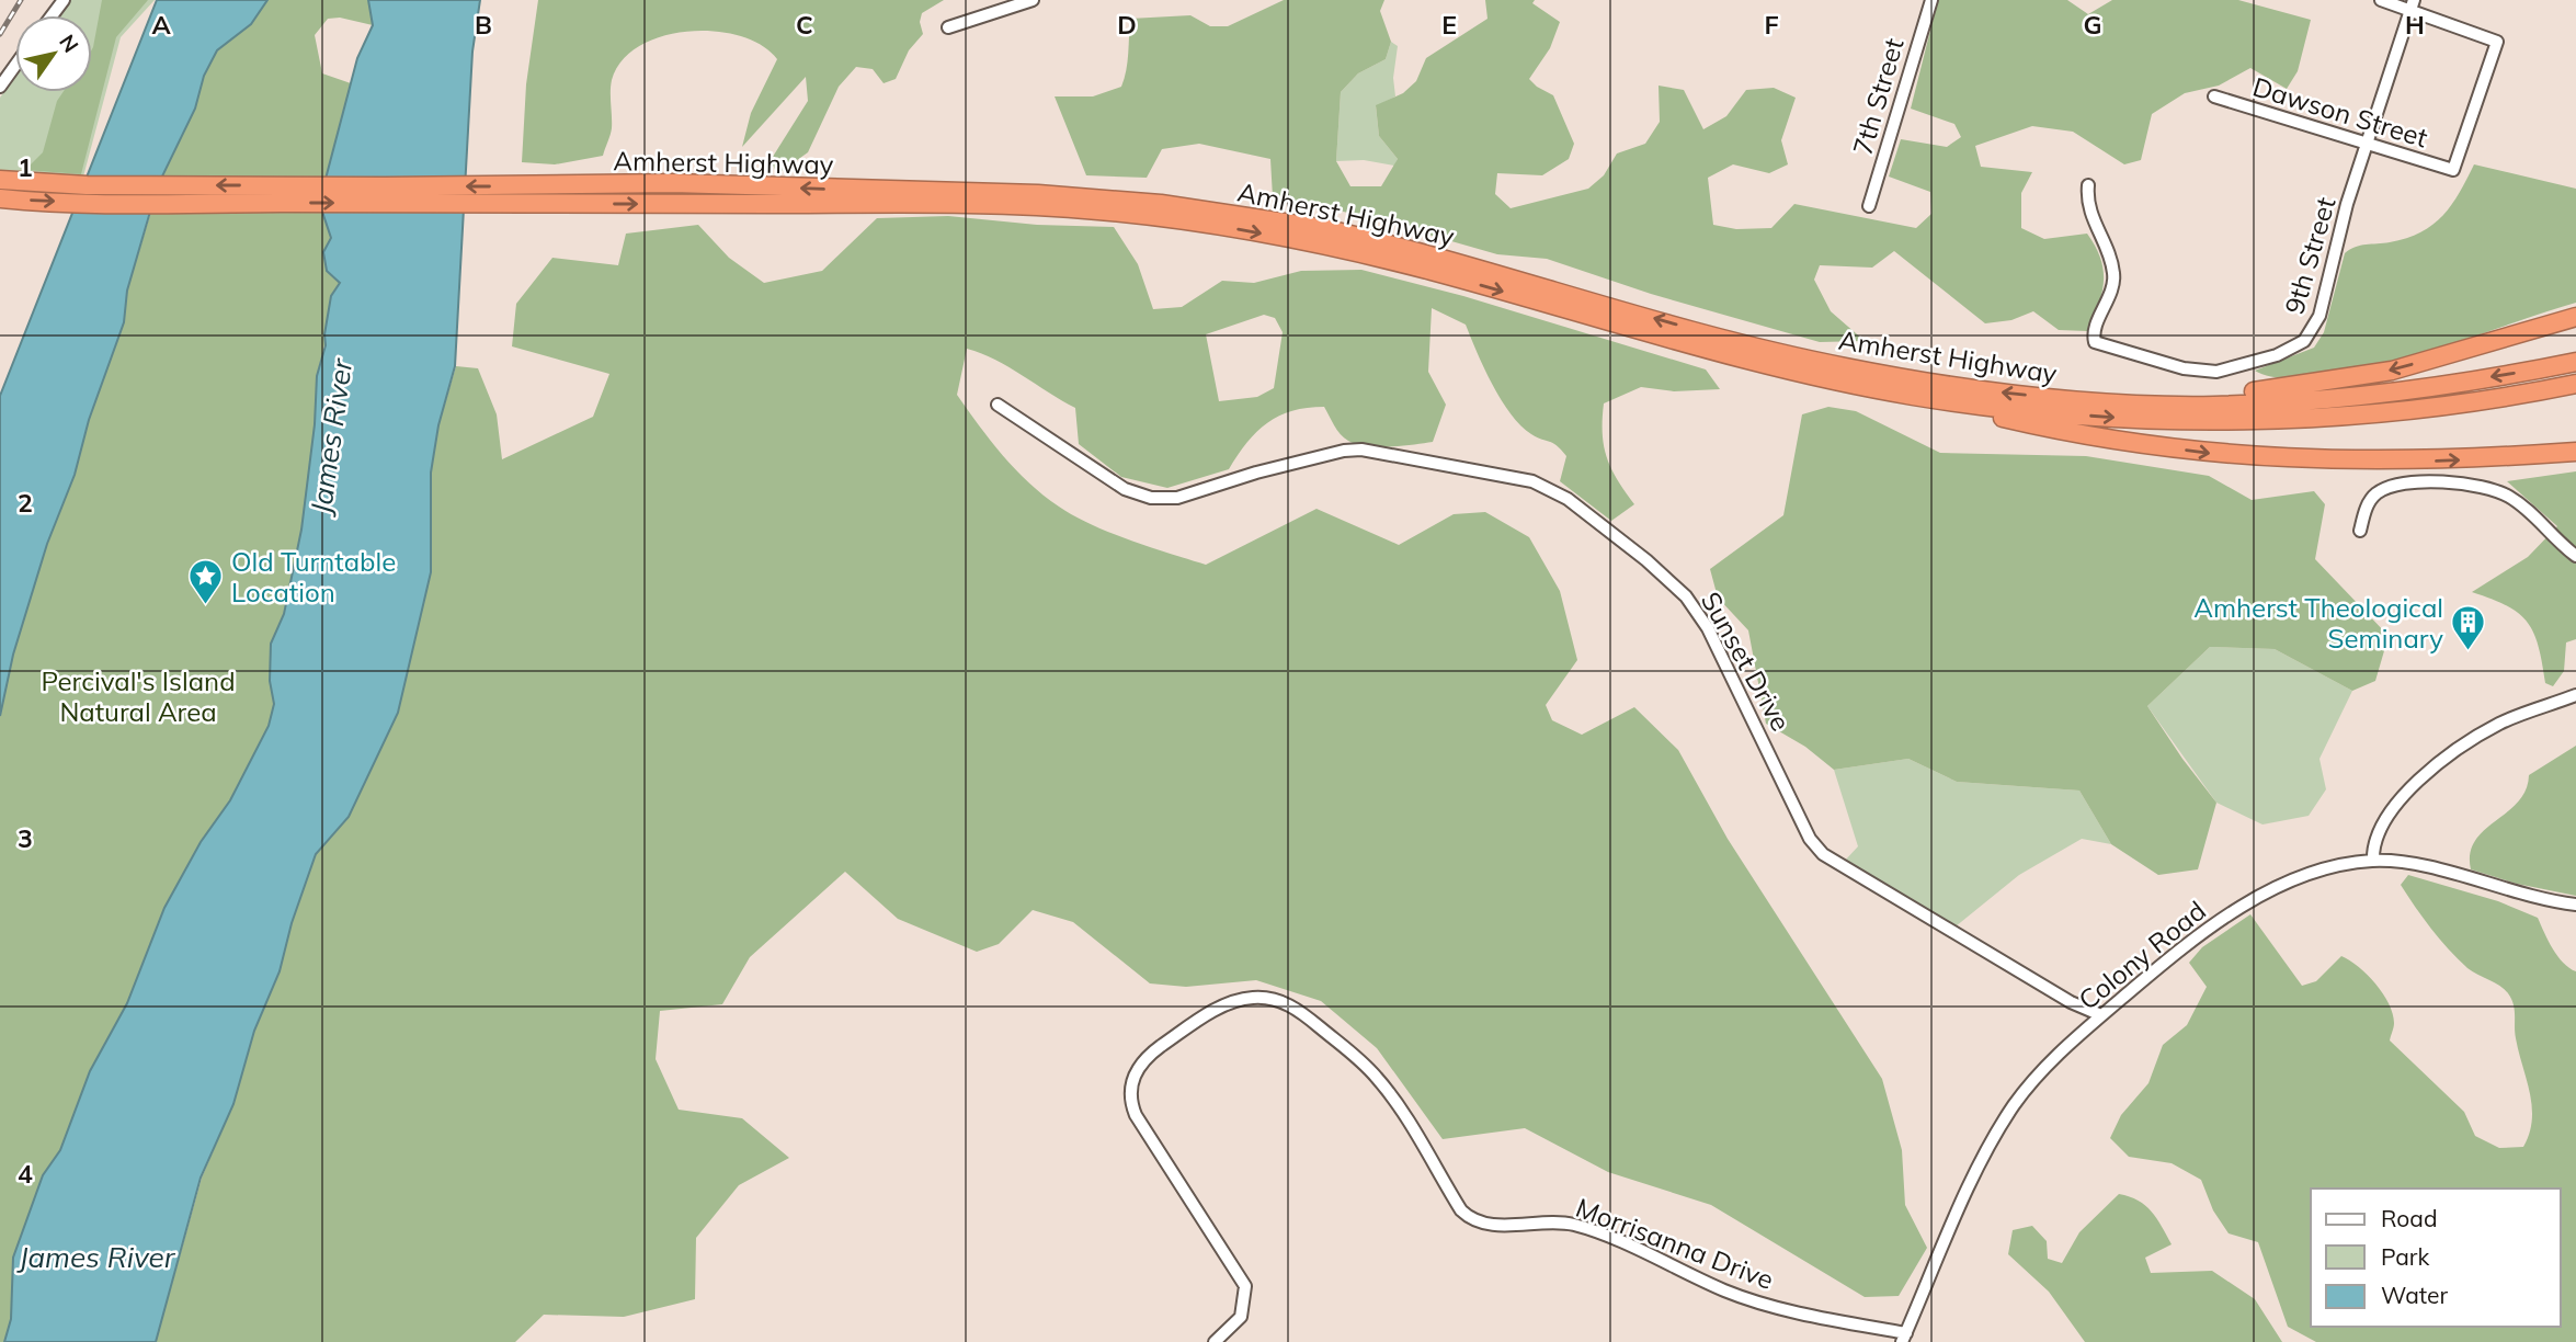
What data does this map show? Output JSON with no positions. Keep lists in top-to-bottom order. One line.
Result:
{"streets":{"highway":["Amherst Highway"],"street":["7th Street","Dawson Street","9th Street","Sunset Drive","Colony Road","Morrisanna Drive"]},"crossings":[["Dawson Street","9th Street"],["Sunset Drive","Colony Road"],["Colony Road","Morrisanna Drive"]],"water":["James River"],"parks":["Percival's Island Natural Area"],"places":{"place":["Old Turntable Location"],"building":["Amherst Theological Seminary"]},"legend":["Road","Park","Water"],"north":"top right","grid":{"columns":["A","B","C","D","E","F","G","H"],"rows":["1","2","3","4"]}}
